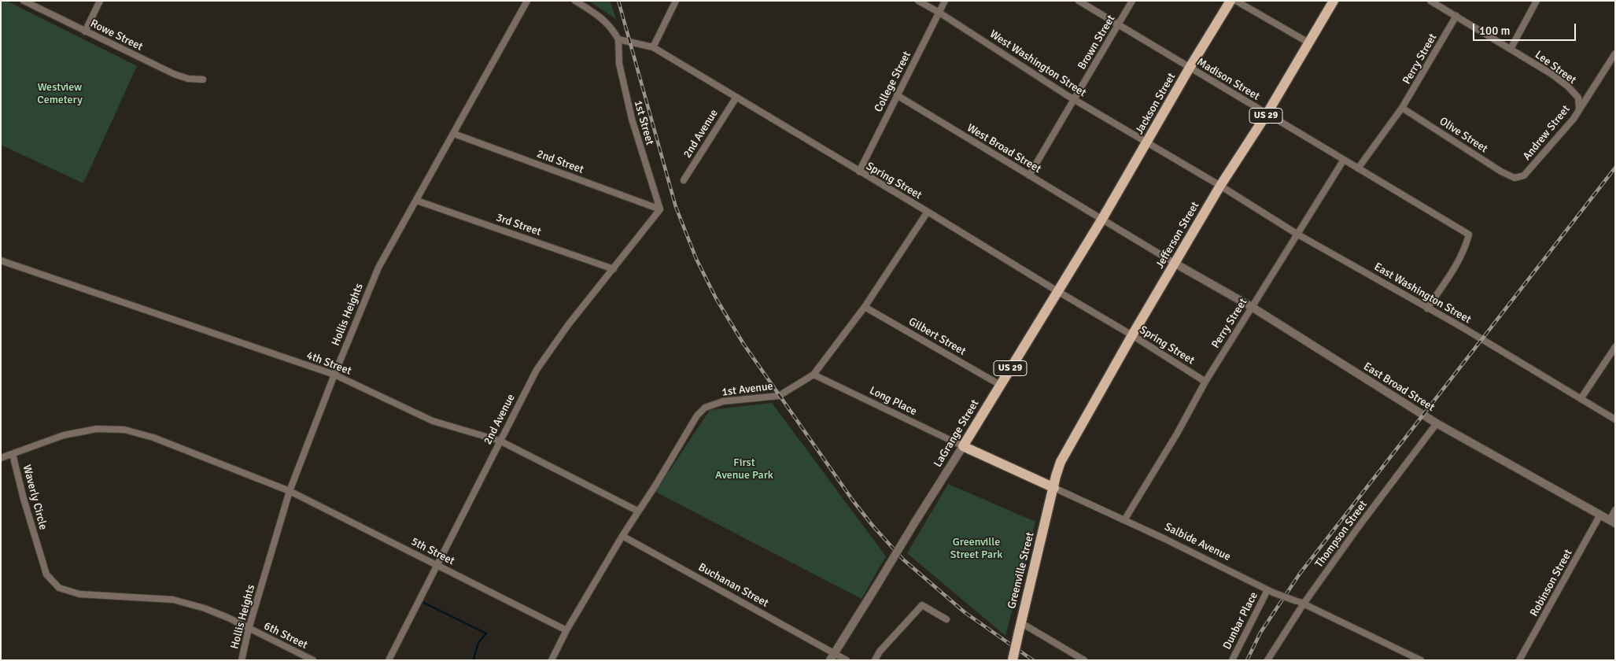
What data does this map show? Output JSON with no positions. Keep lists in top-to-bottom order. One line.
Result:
{"streets":{"main road":["Jackson Street","US 29","Jefferson Street","LaGrange Street","Salbide Avenue","Greenville Street"],"street":["Rowe Street","Brown Street","Perry Street","West Washington Street","Lee Street","Madison Street","College Street","1st Street","Andrew Street","2nd Avenue","Olive Street","West Broad Street","2nd Street","Spring Street","3rd Street","East Washington Street","Hollis Heights","Gilbert Street","4th Street","East Broad Street","1st Avenue","Long Place","Waverly Circle","Thompson Street","5th Street","Robinson Street","Buchanan Street","Dunbar Place","6th Street"]},"crossings":[["Brown Street","West Washington Street"],["Brown Street","Madison Street"],["Brown Street","West Broad Street"],["Perry Street","Lee Street"],["Perry Street","Madison Street"],["Perry Street","Olive Street"],["Perry Street","Spring Street"],["Perry Street","East Washington Street"],["Perry Street","East Broad Street"],["Perry Street","Salbide Avenue"],["West Washington Street","College Street"],["West Washington Street","Jackson Street"],["West Washington Street","Jefferson Street"],["West Washington Street","East Washington Street"],["Lee Street","Andrew Street"],["Madison Street","Jackson Street"],["Madison Street","Jefferson Street"],["Madison Street","East Washington Street"],["College Street","West Broad Street"],["College Street","Spring Street"],["Jackson Street","West Broad Street"],["Jackson Street","LaGrange Street"],["1st Street","2nd Avenue"],["1st Street","2nd Street"],["1st Street","Spring Street"],["Andrew Street","Olive Street"],["2nd Avenue","2nd Street"],["2nd Avenue","Spring Street"],["2nd Avenue","3rd Street"],["2nd Avenue","4th Street"],["2nd Avenue","5th Street"],["West Broad Street","Jefferson Street"],["West Broad Street","East Broad Street"],["West Broad Street","LaGrange Street"],["2nd Street","Hollis Heights"],["Spring Street","Jefferson Street"],["Spring Street","1st Avenue"],["Spring Street","LaGrange Street"],["3rd Street","Hollis Heights"],["Jefferson Street","East Washington Street"],["Jefferson Street","East Broad Street"],["Jefferson Street","Salbide Avenue"],["Jefferson Street","Greenville Street"],["Hollis Heights","4th Street"],["Hollis Heights","Waverly Circle"],["Hollis Heights","5th Street"],["Hollis Heights","6th Street"],["Gilbert Street","1st Avenue"],["Gilbert Street","LaGrange Street"],["4th Street","1st Avenue"],["East Broad Street","Thompson Street"],["East Broad Street","Robinson Street"],["1st Avenue","Long Place"],["1st Avenue","5th Street"],["1st Avenue","Buchanan Street"],["Long Place","LaGrange Street"],["Long Place","Salbide Avenue"],["LaGrange Street","Salbide Avenue"],["LaGrange Street","Buchanan Street"],["Waverly Circle","5th Street"],["Waverly Circle","6th Street"],["Thompson Street","Salbide Avenue"],["Salbide Avenue","Greenville Street"],["Salbide Avenue","Dunbar Place"]],"parks":["Westview Cemetery","First Avenue Park","Greenville Street Park"],"scale_bar":"100 m"}
